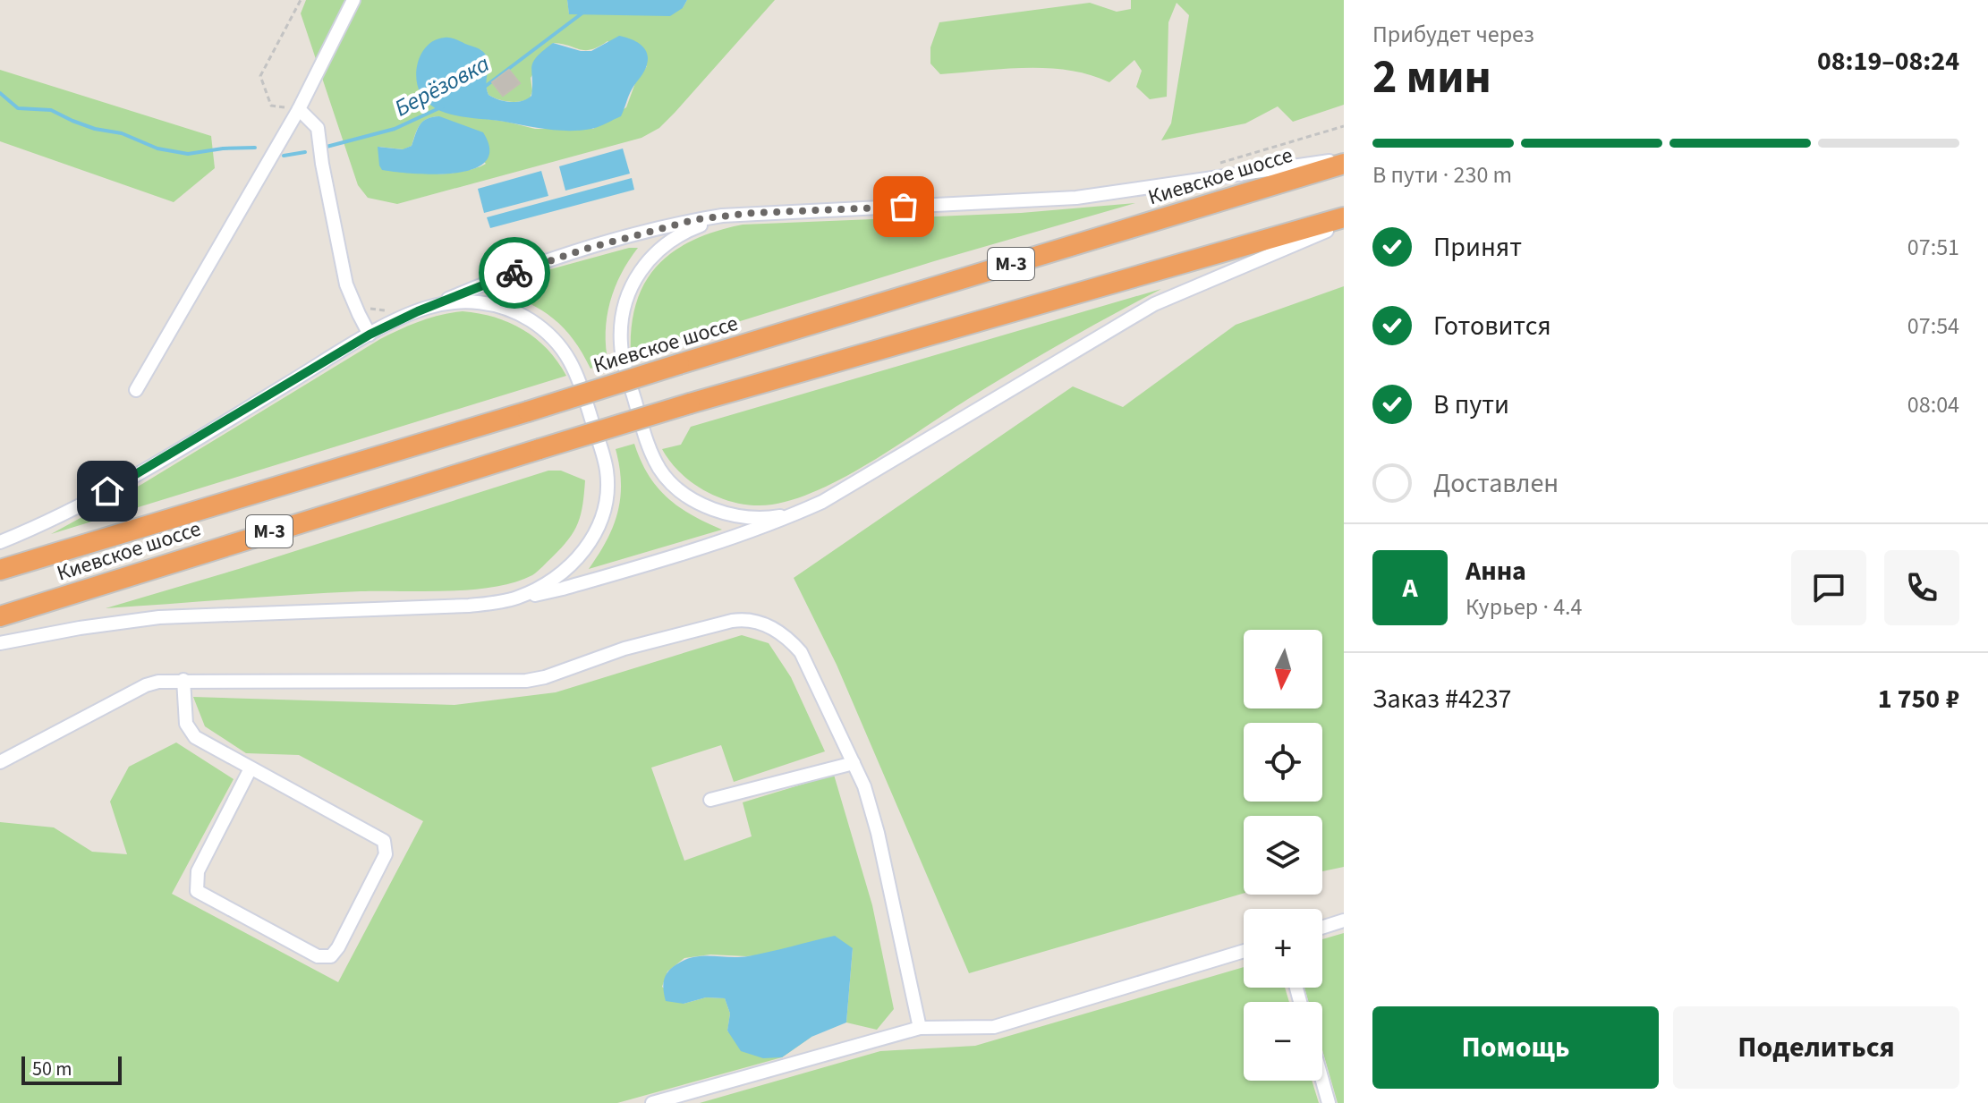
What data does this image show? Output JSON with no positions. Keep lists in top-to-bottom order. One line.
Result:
{"streets":{"highway":["Киевское шоссе","М-3"]},"water":["Берёзовка"],"scale_bar":"50 m","north":"bottom","page":{"heading":["2 мин","Прибудет через","08:19–08:24"],"panel":["Анна","Курьер · 4.4","Заказ #4237","1 750 ₽"],"bar":"В пути · 230 m","list":[["Принят","07:51"],["Готовится","07:54"],["В пути","08:04"],"Доставлен"],"round":"А","map_buttons":["+","−"],"buttons":["Помощь","Поделиться"],"scale":"50 m"}}
